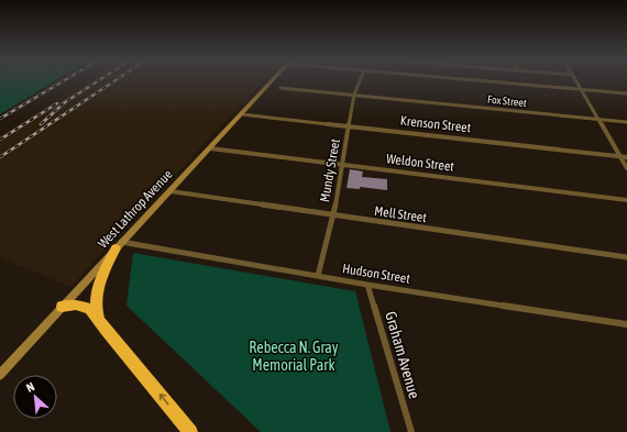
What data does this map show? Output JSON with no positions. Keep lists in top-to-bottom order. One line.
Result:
{"streets":{"street":["Fox Street","Krenson Street","Weldon Street","Mundy Street","West Lathrop Avenue","Mell Street","Hudson Street","Graham Avenue"]},"crossings":[["Fox Street","Mundy Street"],["Krenson Street","Mundy Street"],["Krenson Street","West Lathrop Avenue"],["Weldon Street","Mundy Street"],["Weldon Street","West Lathrop Avenue"],["Mundy Street","Mell Street"],["Mundy Street","Hudson Street"],["West Lathrop Avenue","Mell Street"],["West Lathrop Avenue","Hudson Street"],["Hudson Street","Graham Avenue"]],"parks":["Rebecca N. Gray Memorial Park"],"north":"top left"}
